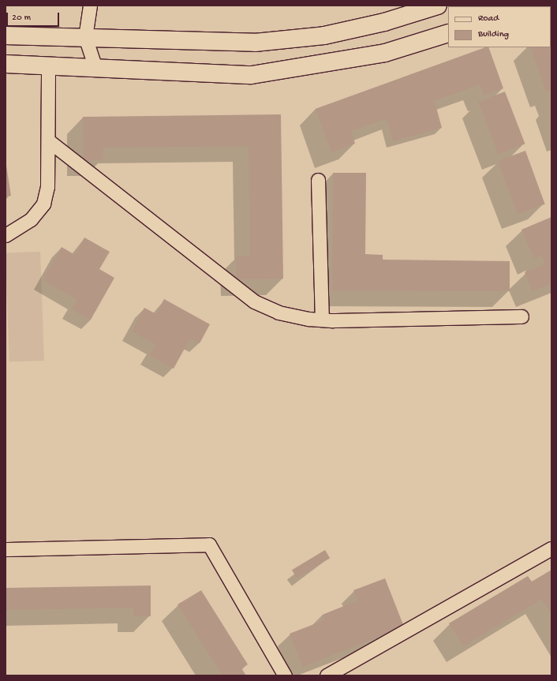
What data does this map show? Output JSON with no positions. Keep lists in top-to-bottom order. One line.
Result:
{"legend":["Road","Building"],"scale_bar":"20 m"}
